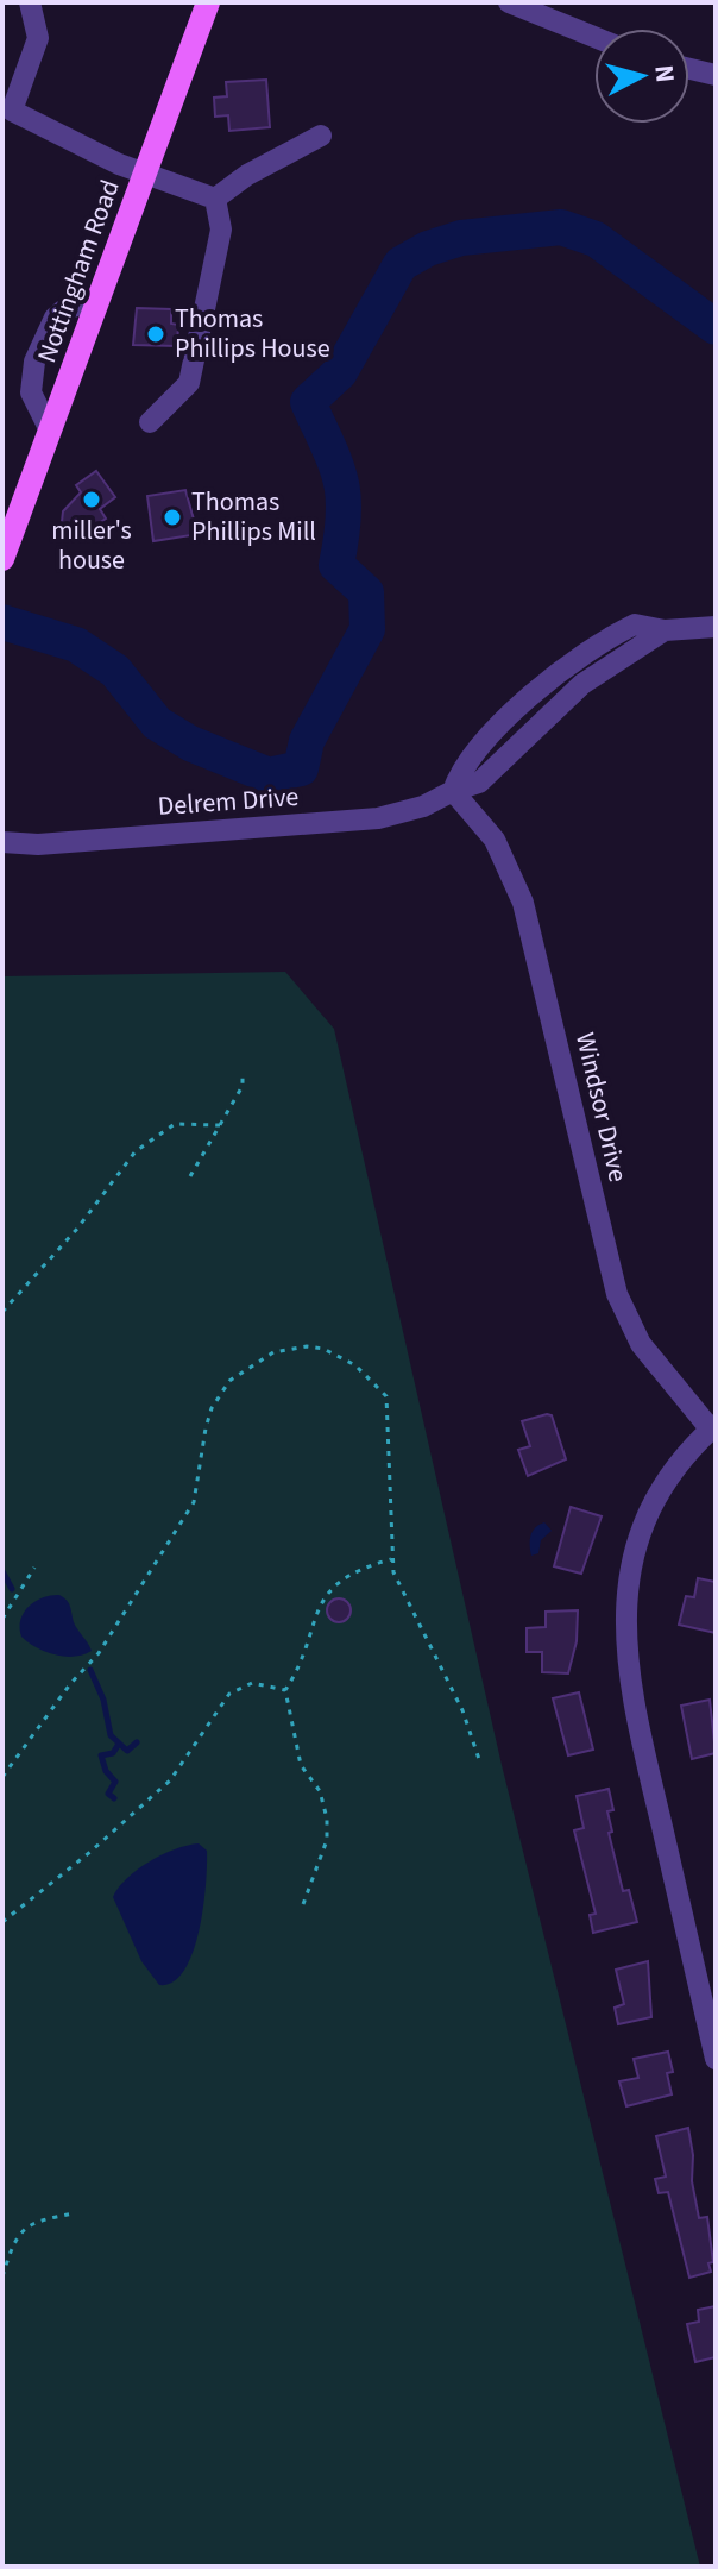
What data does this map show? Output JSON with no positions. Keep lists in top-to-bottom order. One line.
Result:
{"streets":{"main road":["Nottingham Road"],"street":["Delrem Drive","Windsor Drive"]},"crossings":[["Delrem Drive","Windsor Drive"]],"places":["Thomas Phillips House","miller's house","Thomas Phillips Mill"],"north":"right"}
